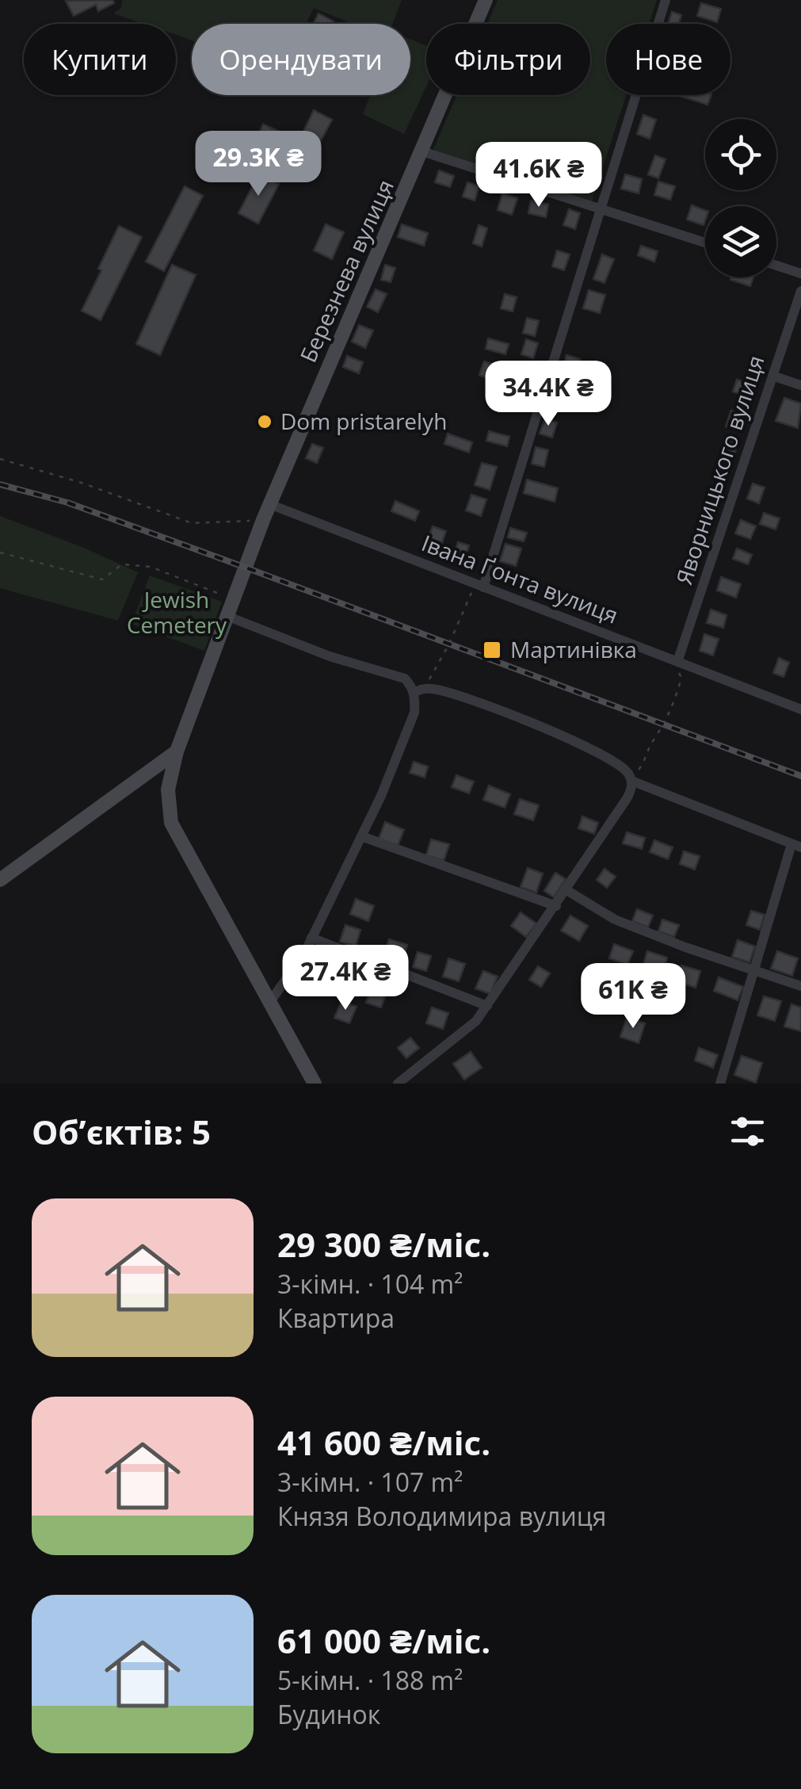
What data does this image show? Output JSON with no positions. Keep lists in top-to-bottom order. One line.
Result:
{"streets":{"main road":["Березнева вулиця"],"street":["Яворницького вулиця","Івана Ґонта вулиця"]},"crossings":[["Березнева вулиця","Івана Ґонта вулиця"],["Яворницького вулиця","Івана Ґонта вулиця"]],"parks":["Jewish Cemetery"],"places":{"other":["Dom pristarelyh"],"transit":["Мартинівка"]},"page":{"chip":["Купити","Орендувати","Фільтри","Нове"],"price":["29.3K ₴","41.6K ₴","34.4K ₴","27.4K ₴","61K ₴"],"heading":"Об’єктів: 5","list":[{"name":"29 300 ₴/міс.","note":"3-кімн. · 104 m² · Квартира"},{"name":"41 600 ₴/міс.","note":"3-кімн. · 107 m² · Князя Володимира вулиця"},{"name":"61 000 ₴/міс.","note":"5-кімн. · 188 m² · Будинок"}]}}
